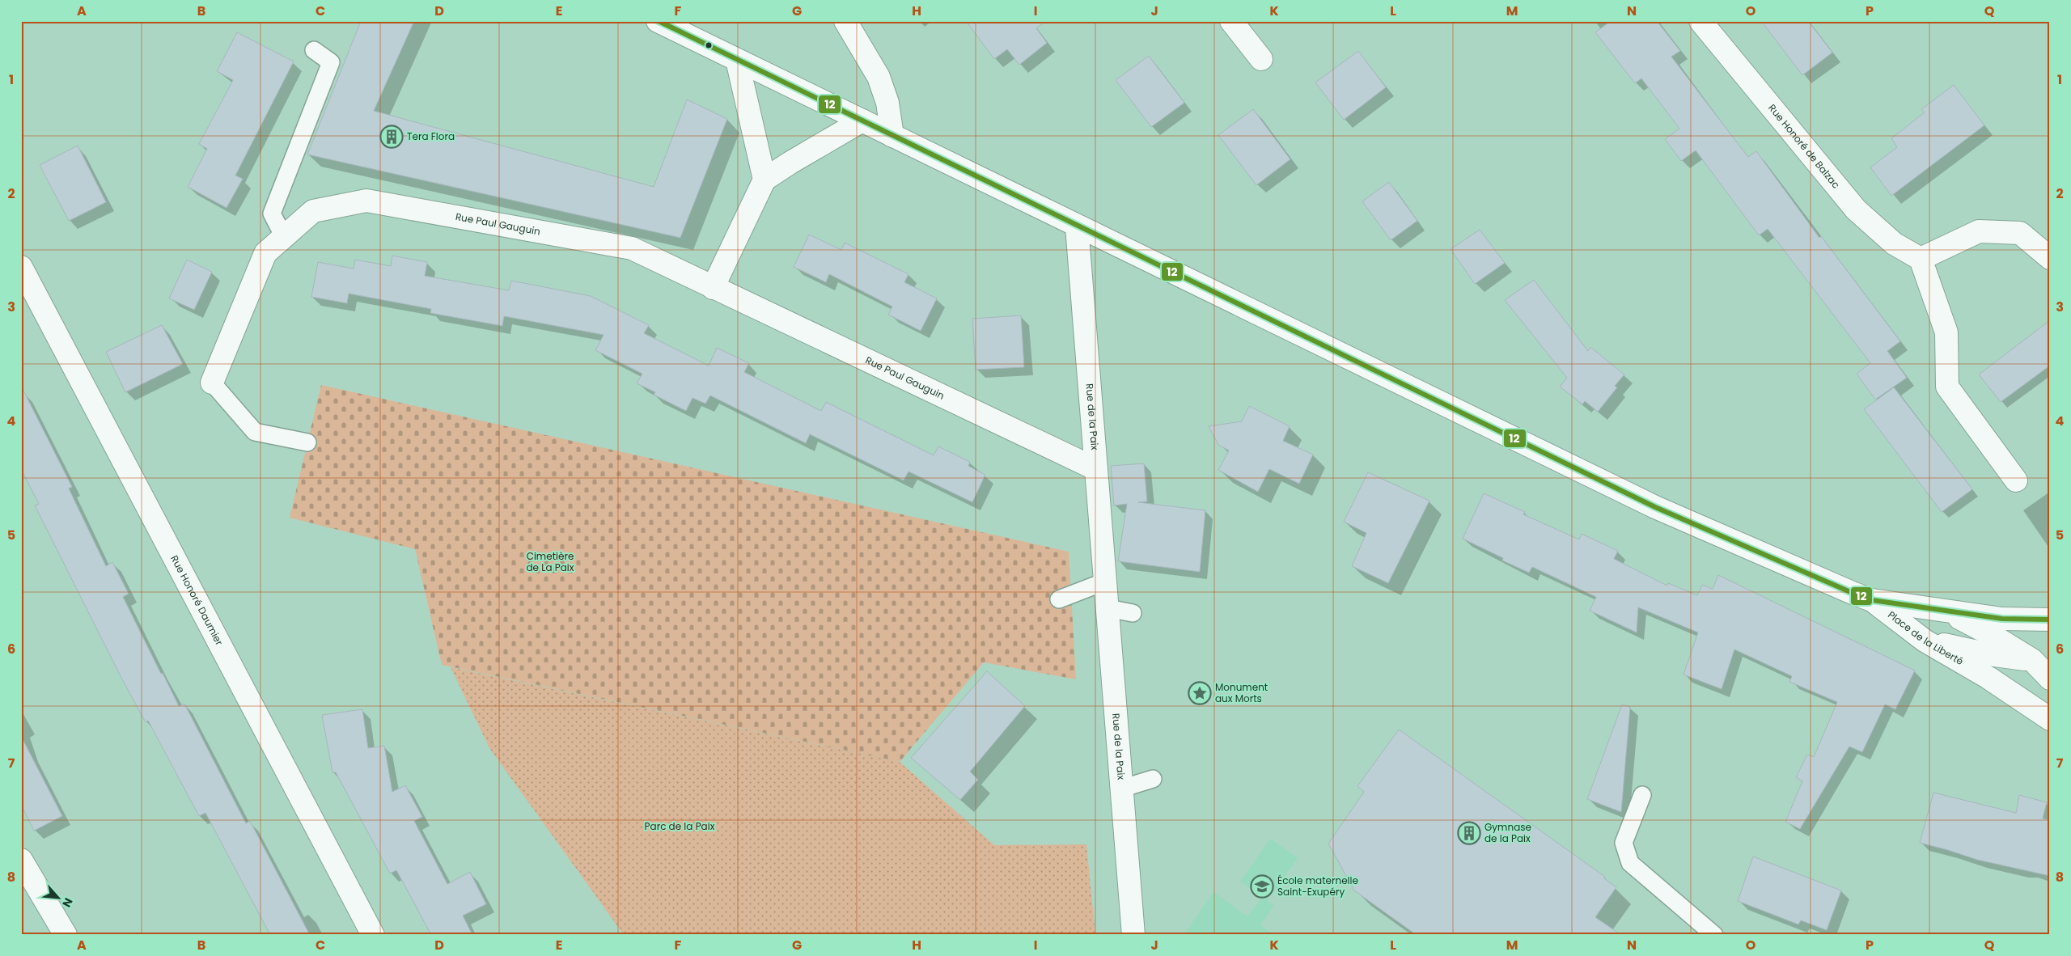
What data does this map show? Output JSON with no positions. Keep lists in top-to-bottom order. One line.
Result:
{"streets":{"street":["Rue Honoré de Balzac","Rue Paul Gauguin","Rue de la Paix","Rue Honoré Daumier","Place de la Liberté"]},"crossings":[["Rue Paul Gauguin","Rue de la Paix"]],"parks":["Cimetière de La Paix","Parc de la Paix"],"places":{"building":["Tera Flora","Gymnase de la Paix"],"place":["Monument aux Morts"],"school or university":["École maternelle Saint-Exupéry"]},"lines":["transit line 12"],"north":"bottom right","grid":{"columns":["A","B","C","D","E","F","G","H","I","J","K","L","M","N","O","P","Q"],"rows":["1","2","3","4","5","6","7","8"]}}
